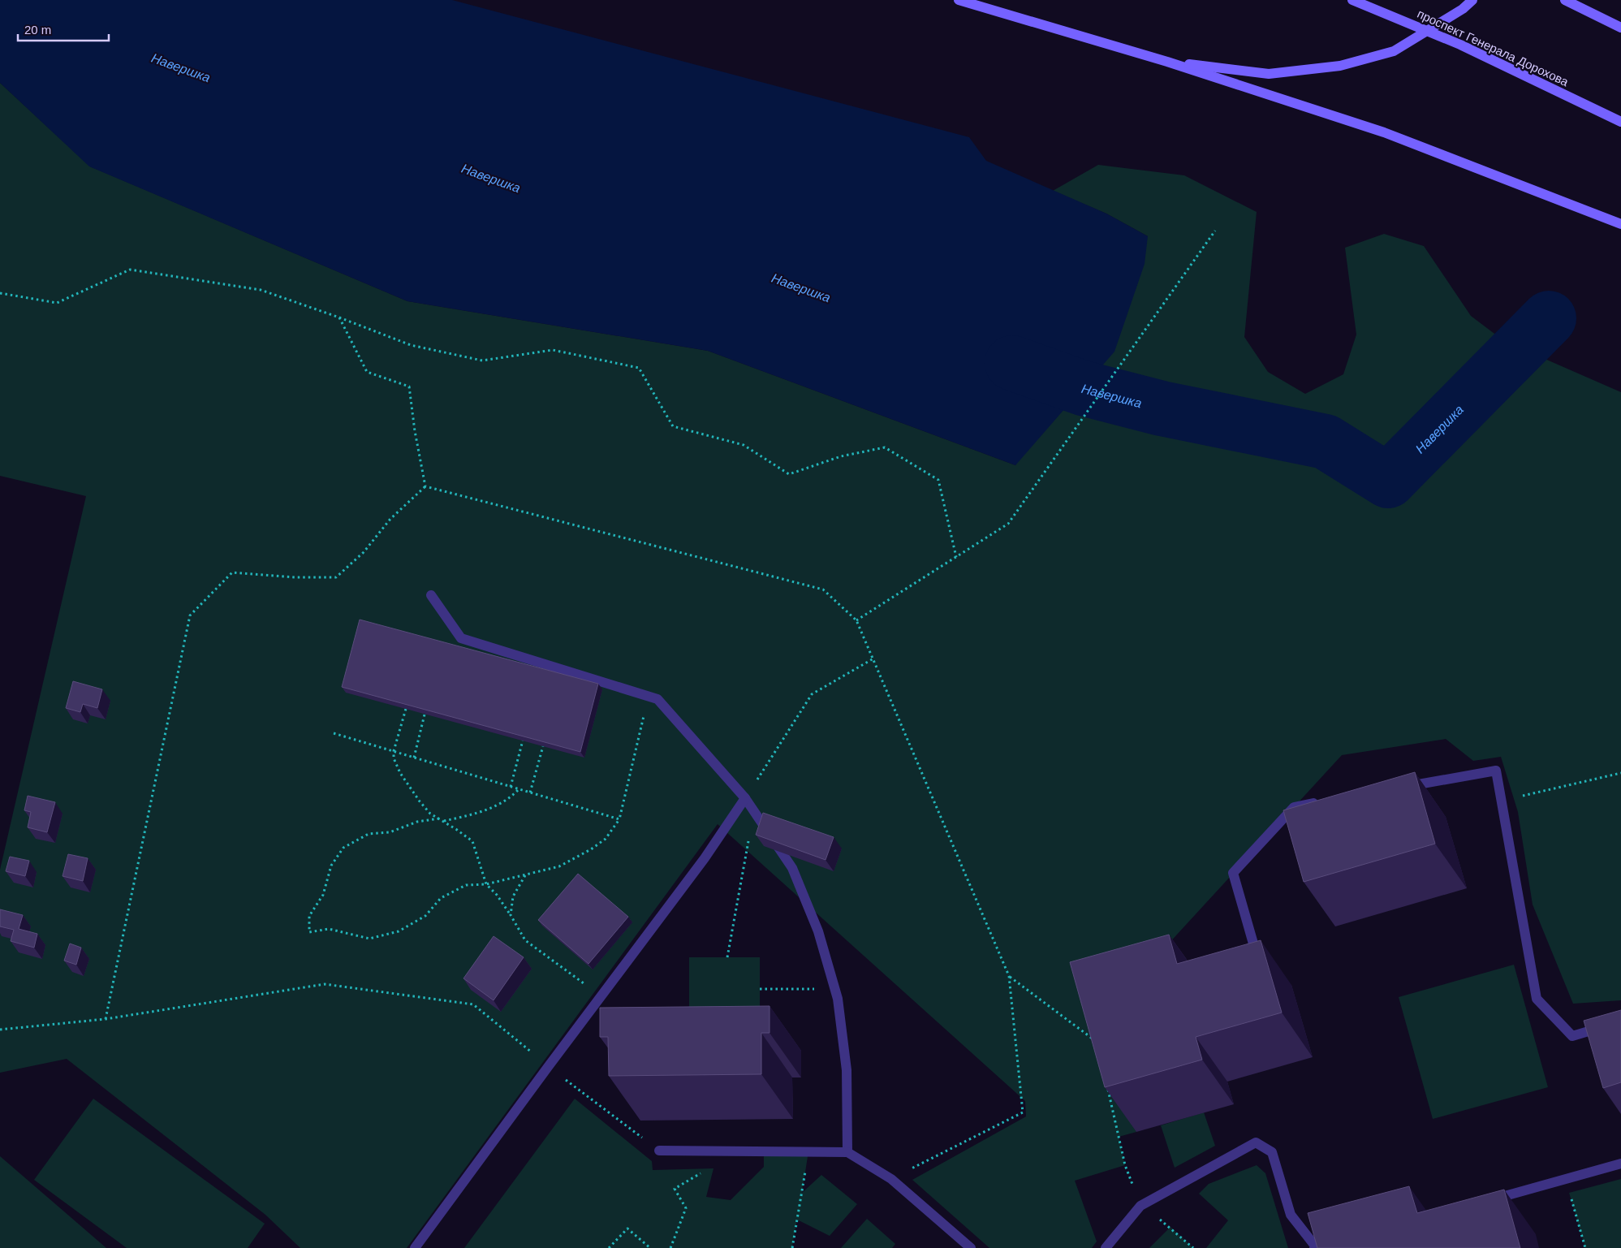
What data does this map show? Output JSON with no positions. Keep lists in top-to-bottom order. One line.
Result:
{"streets":{"main road":["проспект Генерала Дорохова"]},"water":["Навершка"],"scale_bar":"20 m"}
